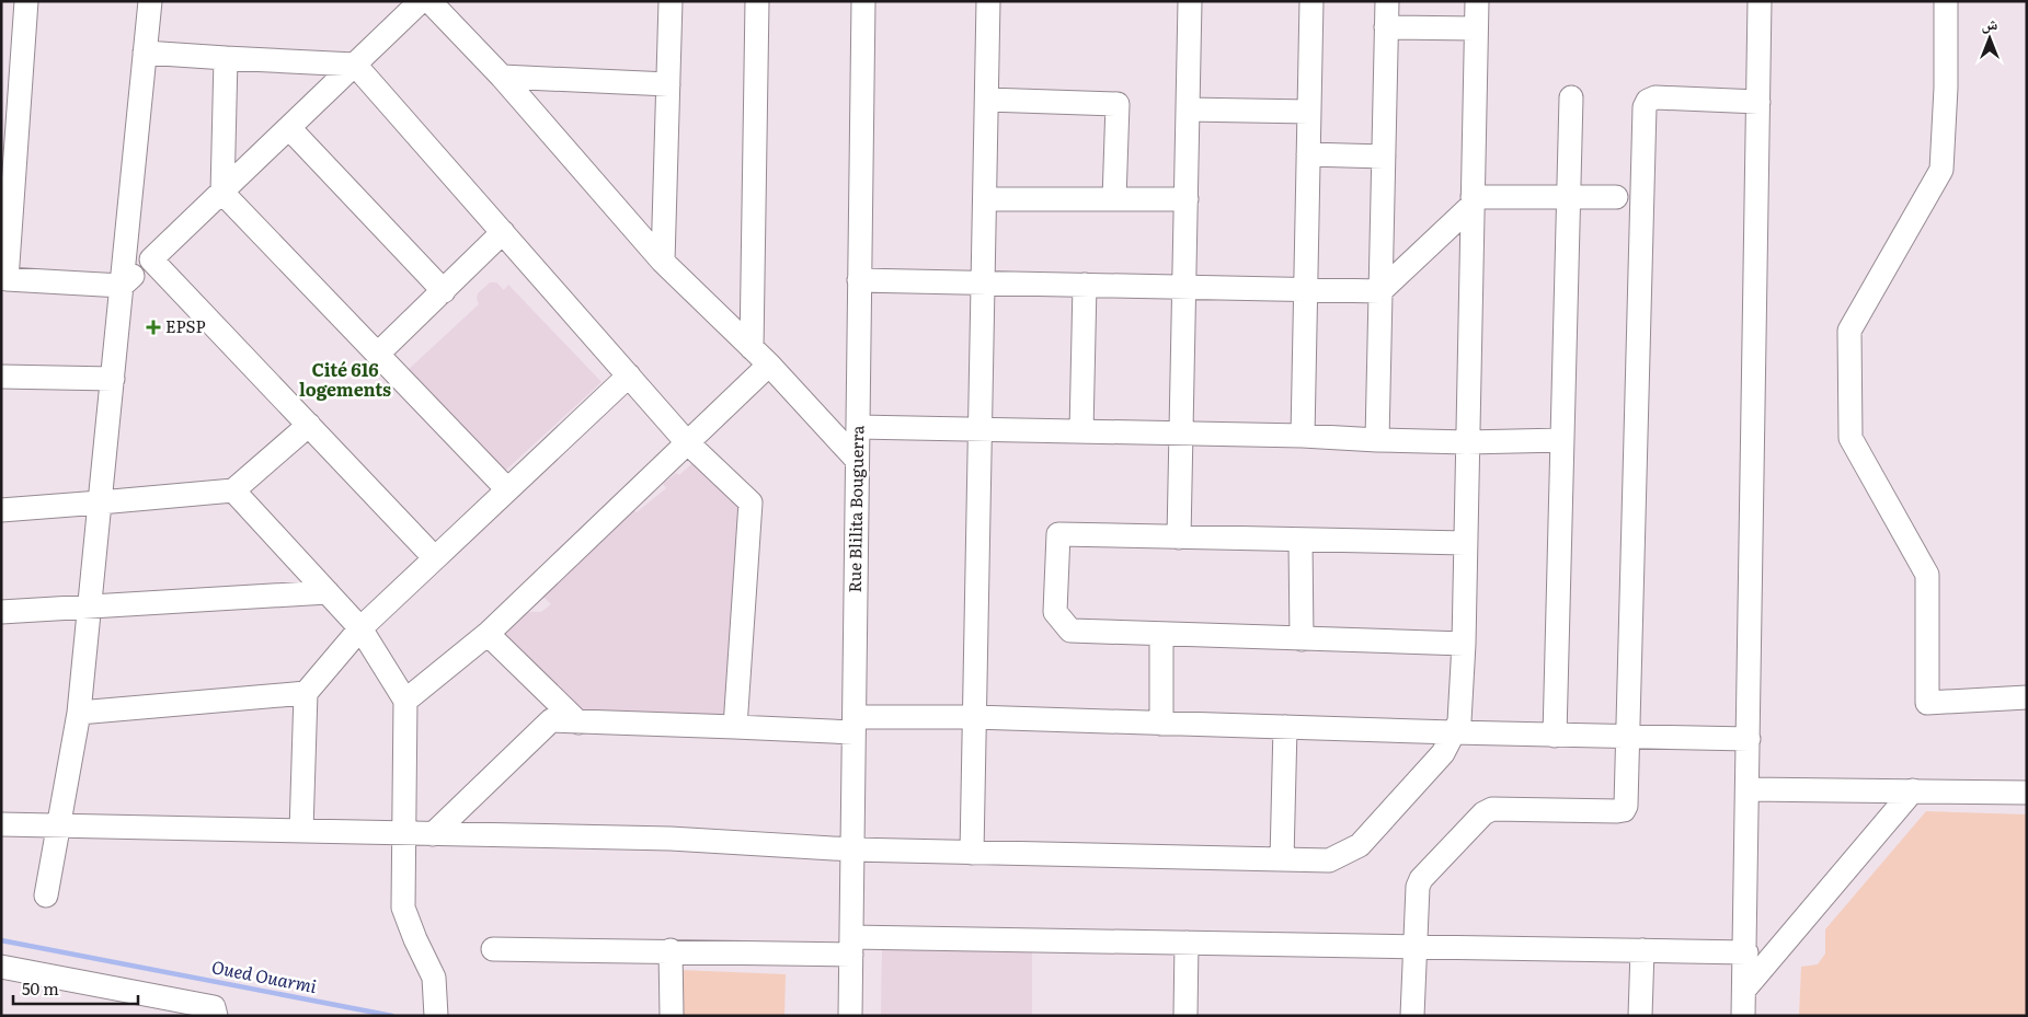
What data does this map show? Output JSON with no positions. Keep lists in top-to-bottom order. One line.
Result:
{"streets":{"street":["Rue Blilita Bouguerra"]},"districts":["Cité 616 logements"],"water":["Oued Ouarmi"],"places":{"health":["EPSP"]},"scale_bar":"50 m","north":"top"}
